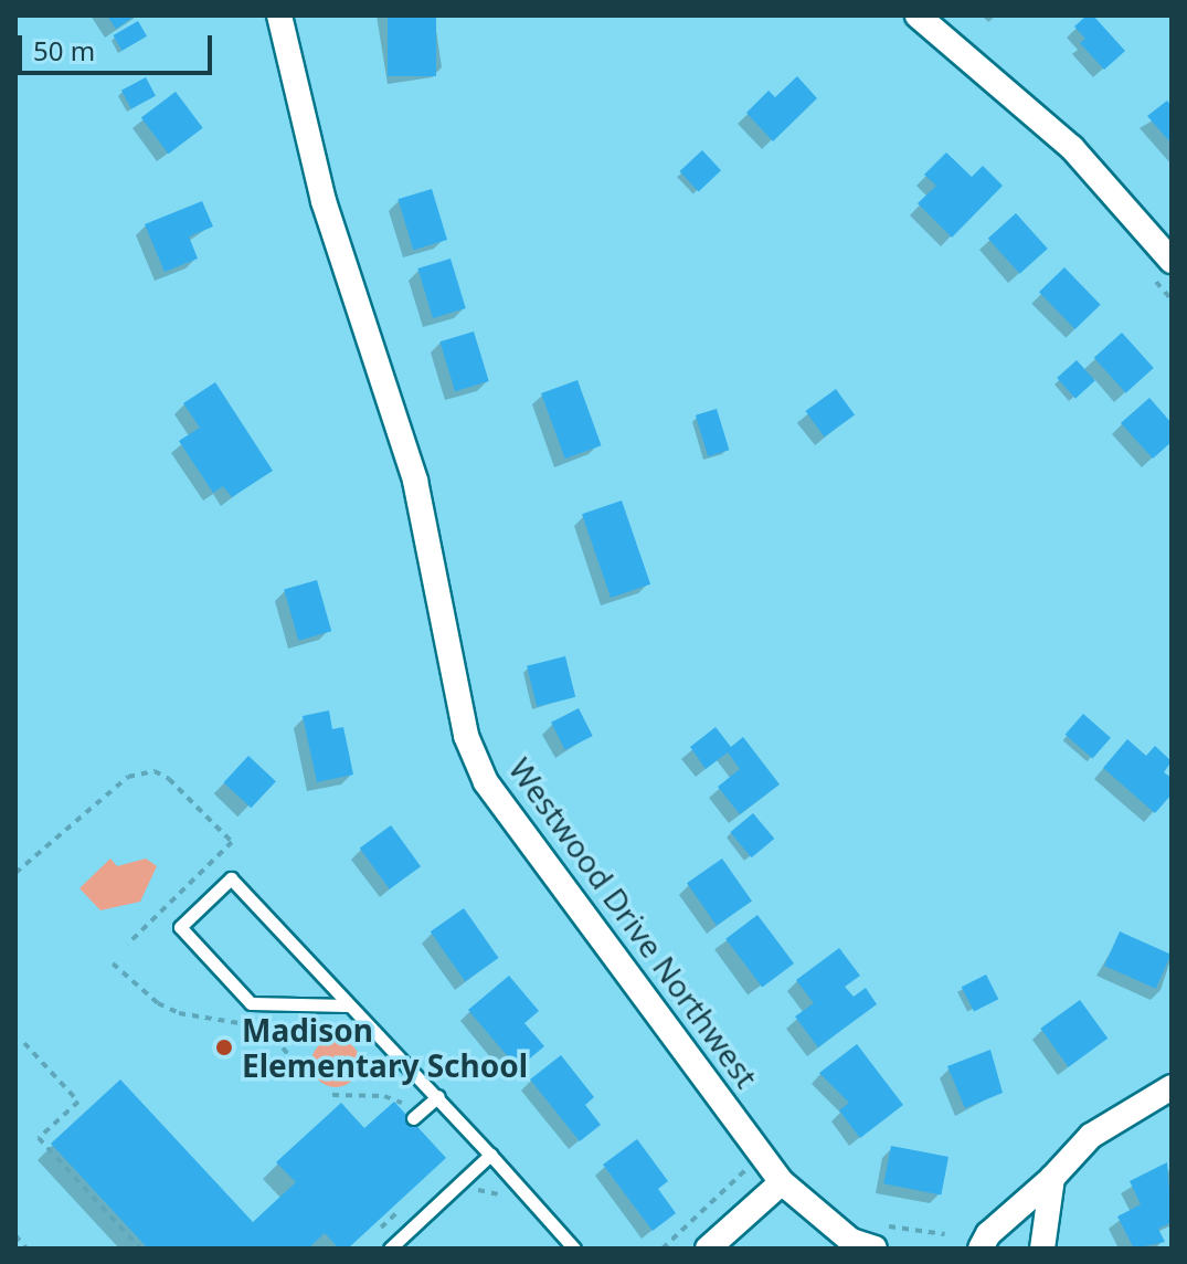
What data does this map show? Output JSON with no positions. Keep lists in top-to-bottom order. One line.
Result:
{"streets":{"street":["Westwood Drive Northwest"]},"places":["Madison Elementary School"],"scale_bar":"50 m"}
